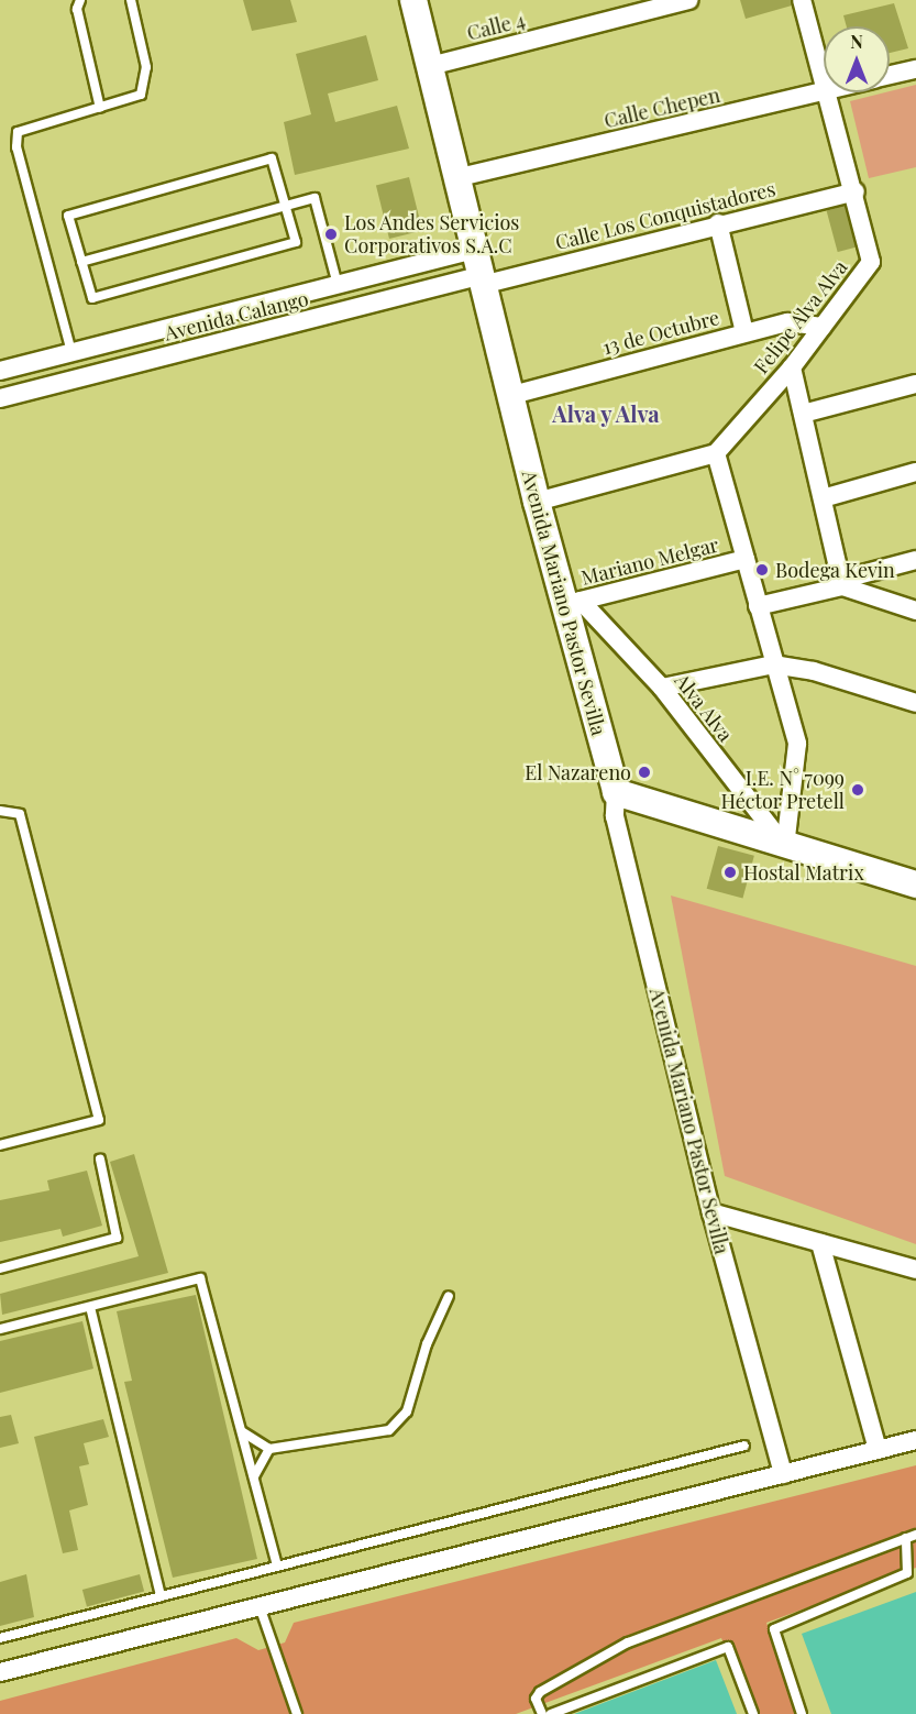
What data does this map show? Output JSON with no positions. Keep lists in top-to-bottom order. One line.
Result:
{"streets":{"street":["Calle 4","Calle Chepen","Calle Los Conquistadores","Avenida Calango","Felipe Alva Alva","13 de Octubre","Mariano Melgar","Avenida Mariano Pastor Sevilla","Alva Alva"]},"crossings":[["Calle 4","Avenida Mariano Pastor Sevilla"],["Calle Chepen","Avenida Mariano Pastor Sevilla"],["Calle Los Conquistadores","Avenida Calango"],["Calle Los Conquistadores","Felipe Alva Alva"],["Calle Los Conquistadores","Avenida Mariano Pastor Sevilla"],["Avenida Calango","Avenida Mariano Pastor Sevilla"],["Felipe Alva Alva","13 de Octubre"],["13 de Octubre","Avenida Mariano Pastor Sevilla"],["Mariano Melgar","Avenida Mariano Pastor Sevilla"],["Mariano Melgar","Alva Alva"],["Avenida Mariano Pastor Sevilla","Alva Alva"]],"districts":["Alva y Alva"],"places":["Los Andes Servicios Corporativos S.A.C","Bodega Kevin","El Nazareno","I.E. N° 7099 Héctor Pretell","Hostal Matrix"],"north":"top"}
